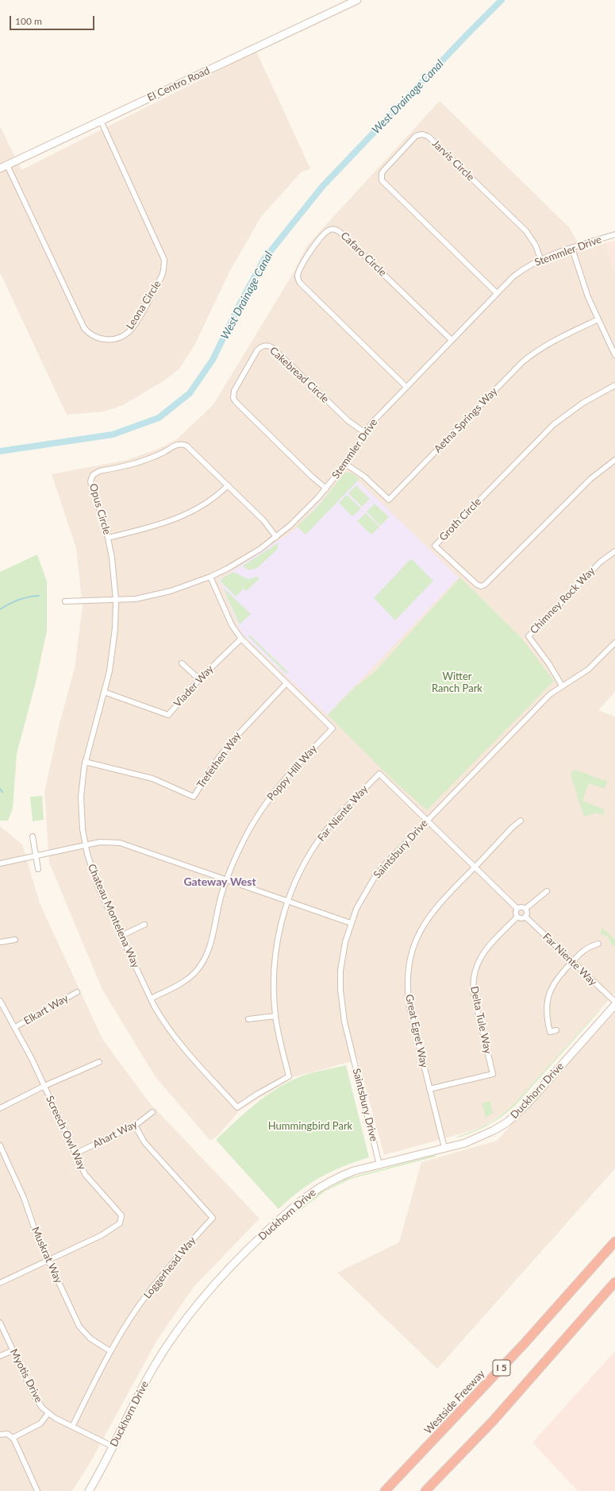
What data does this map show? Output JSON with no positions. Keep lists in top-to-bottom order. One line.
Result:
{"streets":{"highway":["I 5","Westside Freeway"],"street":["El Centro Road","Jarvis Circle","Stemmler Drive","Cafaro Circle","Leona Circle","Cakebread Circle","Aetna Springs Way","Opus Circle","Groth Circle","Chimney Rock Way","Viader Way","Trefethen Way","Poppy Hill Way","Far Niente Way","Saintsbury Drive","Chateau Montelena Way","Elkart Way","Delta Tule Way","Great Egret Way","Duckhorn Drive","Screech Owl Way","Ahart Way","Muskrat Way","Loggerhead Way","Myotis Drive"]},"crossings":[["El Centro Road","Leona Circle"],["Jarvis Circle","Stemmler Drive"],["Stemmler Drive","Cafaro Circle"],["Stemmler Drive","Cakebread Circle"],["Stemmler Drive","Aetna Springs Way"],["Stemmler Drive","Opus Circle"],["Stemmler Drive","Poppy Hill Way"],["Stemmler Drive","Chateau Montelena Way"],["Opus Circle","Chateau Montelena Way"],["Chimney Rock Way","Saintsbury Drive"],["Viader Way","Poppy Hill Way"],["Viader Way","Chateau Montelena Way"],["Trefethen Way","Poppy Hill Way"],["Trefethen Way","Chateau Montelena Way"],["Poppy Hill Way","Chateau Montelena Way"],["Far Niente Way","Saintsbury Drive"],["Far Niente Way","Chateau Montelena Way"],["Far Niente Way","Delta Tule Way"],["Far Niente Way","Great Egret Way"],["Saintsbury Drive","Duckhorn Drive"],["Elkart Way","Screech Owl Way"],["Delta Tule Way","Great Egret Way"],["Great Egret Way","Duckhorn Drive"],["Duckhorn Drive","Myotis Drive"],["Screech Owl Way","Ahart Way"],["Screech Owl Way","Muskrat Way"],["Ahart Way","Loggerhead Way"],["Muskrat Way","Loggerhead Way"],["Loggerhead Way","Myotis Drive"]],"districts":["Gateway West"],"water":["West Drainage Canal"],"parks":["Witter Ranch Park","Hummingbird Park"],"scale_bar":"100 m"}
